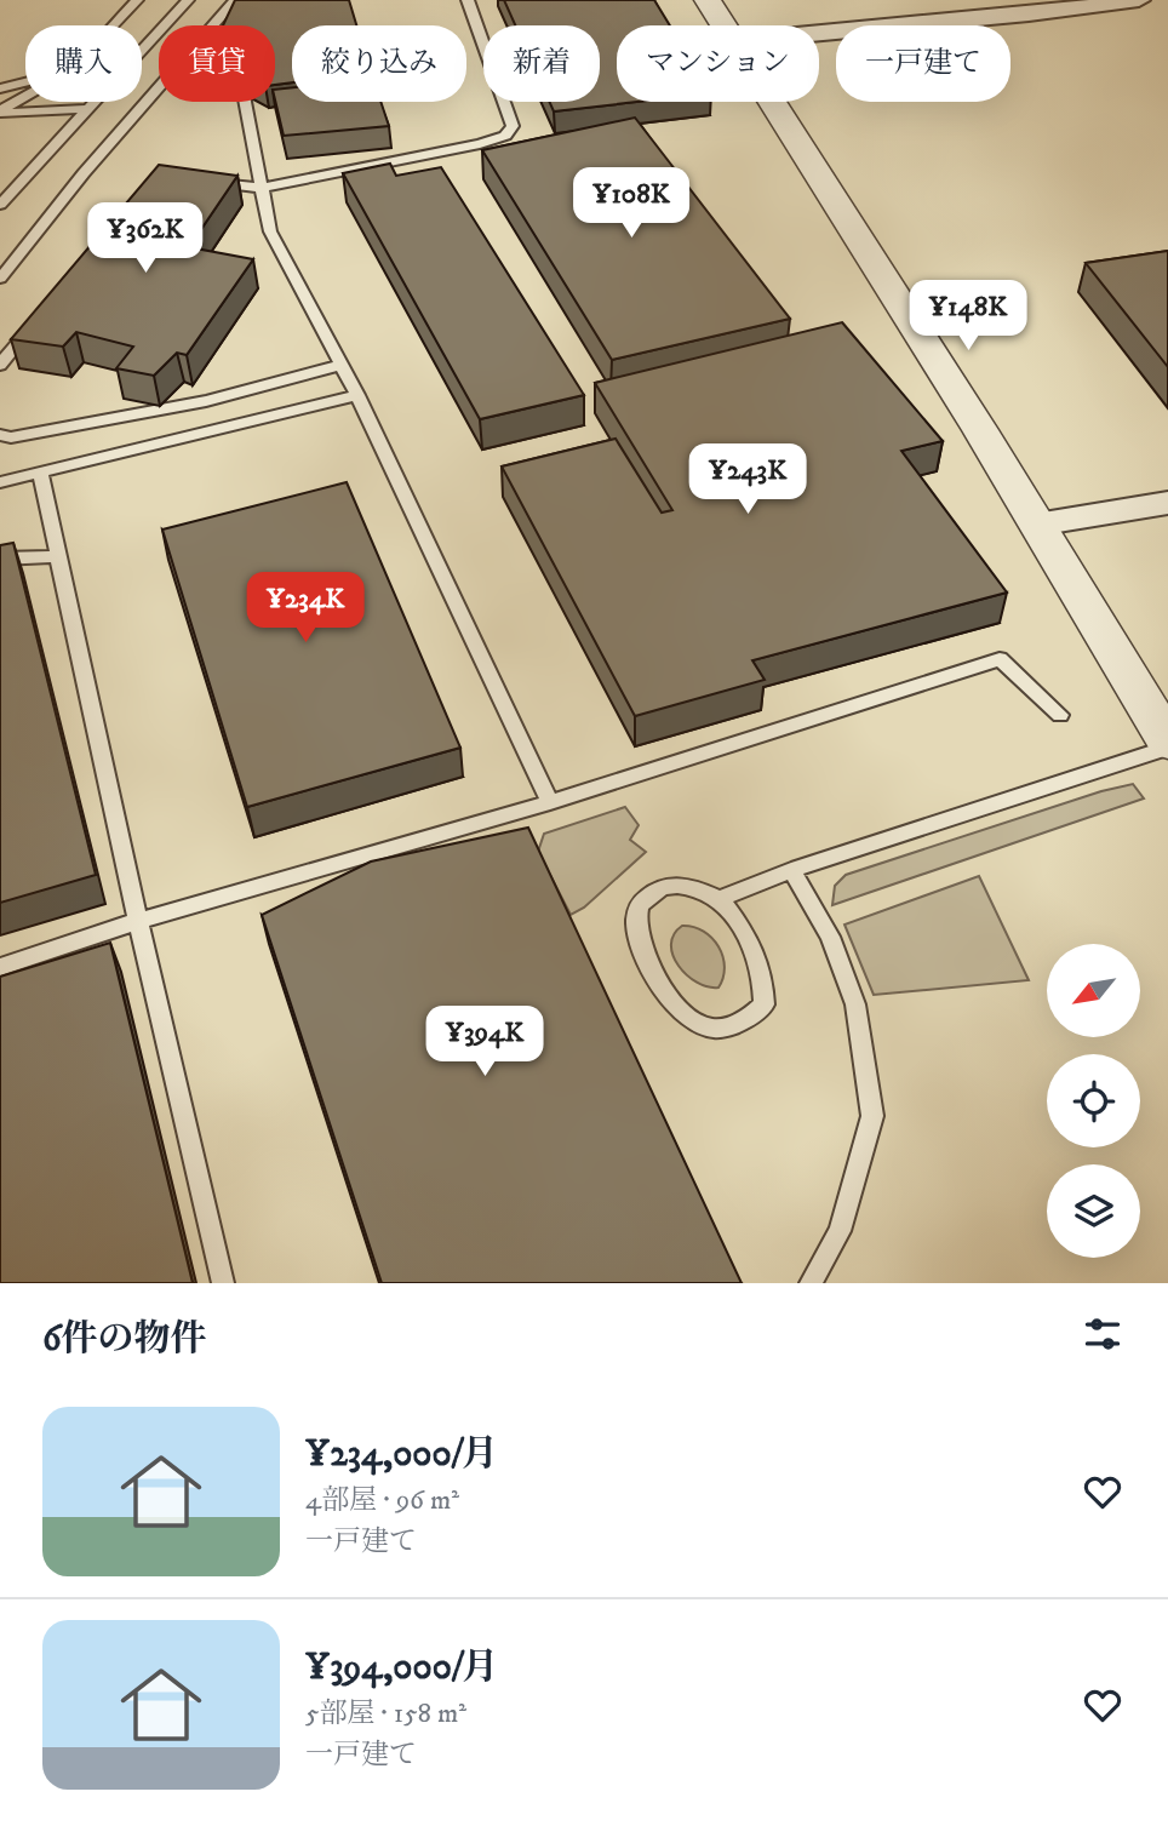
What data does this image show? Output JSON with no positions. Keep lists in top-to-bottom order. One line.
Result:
{"north":"bottom left","page":{"chip":["購入","賃貸","絞り込み","新着","マンション","一戸建て"],"price":["¥108K","¥362K","¥148K","¥243K","¥234K","¥394K"],"heading":"6件の物件","list":[{"name":"¥234,000/月","note":"4部屋 · 96 m² · 一戸建て"},{"name":"¥394,000/月","note":"5部屋 · 158 m² · 一戸建て"}]}}
